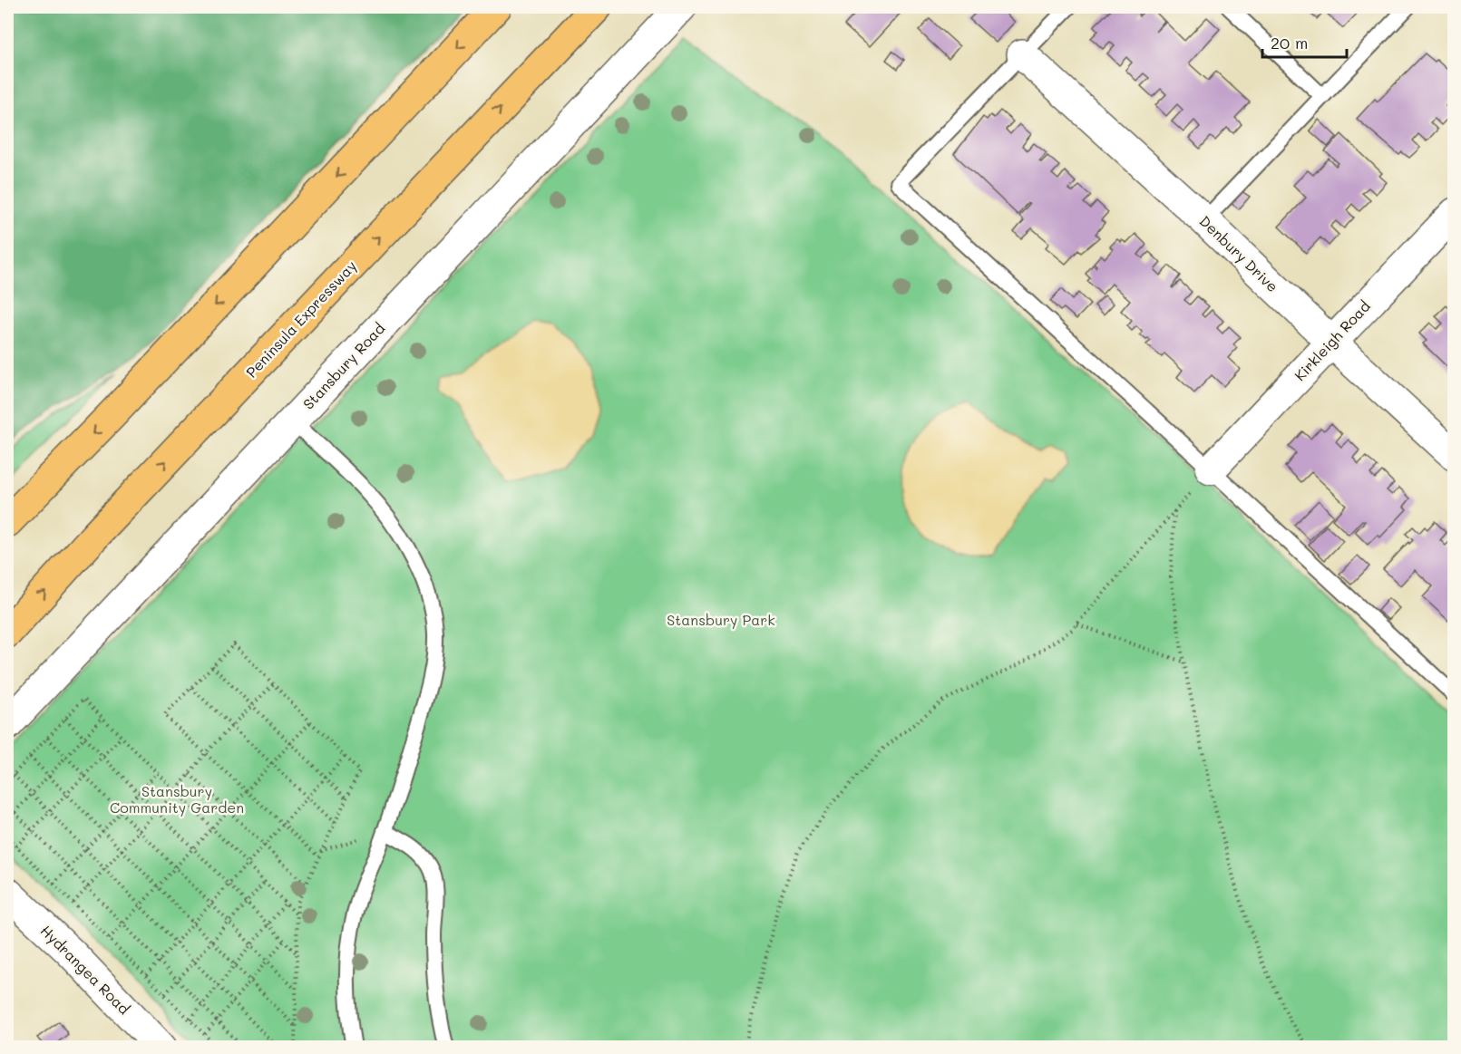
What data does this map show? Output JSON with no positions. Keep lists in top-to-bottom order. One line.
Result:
{"streets":{"main road":["Peninsula Expressway"],"street":["Denbury Drive","Kirkleigh Road","Stansbury Road","Hydrangea Road"]},"crossings":[["Denbury Drive","Kirkleigh Road"]],"parks":["Stansbury Park","Stansbury Community Garden"],"scale_bar":"20 m"}
